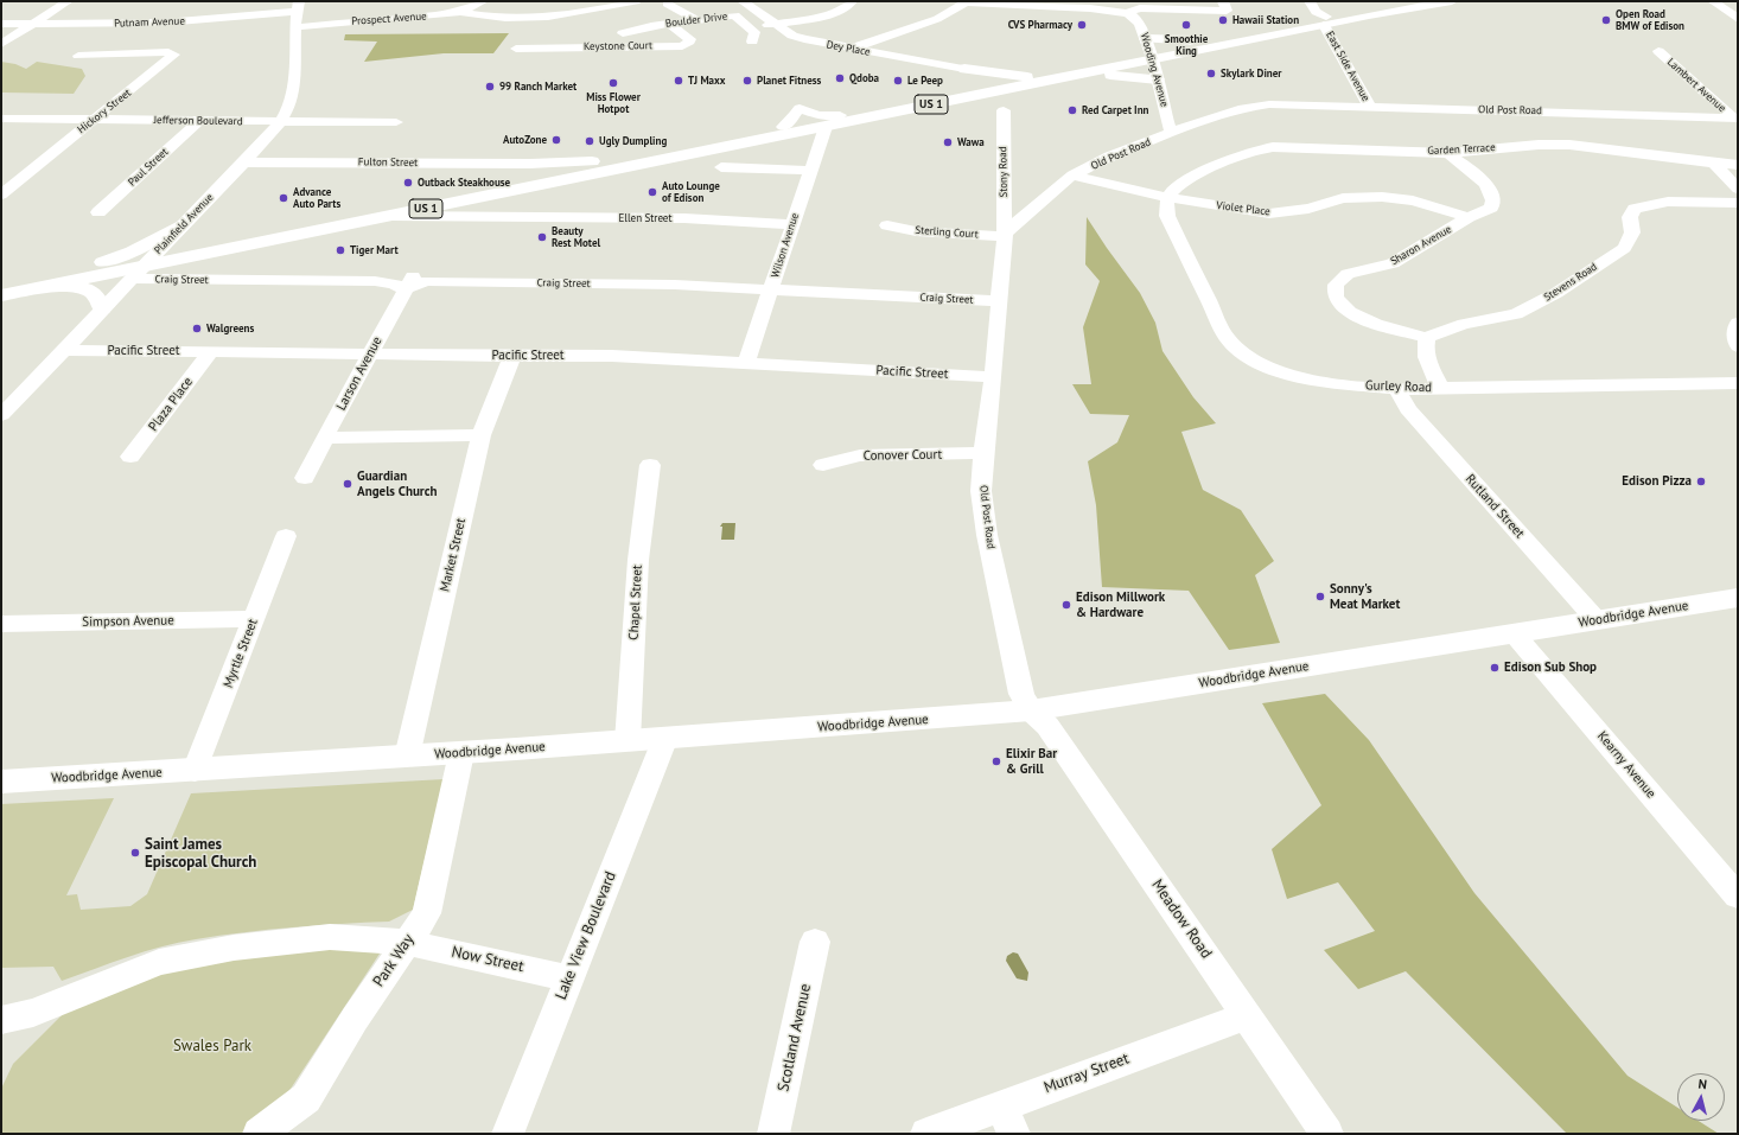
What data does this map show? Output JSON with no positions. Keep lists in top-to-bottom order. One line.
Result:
{"streets":{"main road":["US 1","Woodbridge Avenue"],"street":["Prospect Avenue","Boulder Drive","Putnam Avenue","Keystone Court","Dey Place","East Side Avenue","Wooding Avenue","Lambert Avenue","Old Post Road","Hickory Street","Jefferson Boulevard","Garden Terrace","Fulton Street","Paul Street","Stony Road","Violet Place","Ellen Street","Plainfield Avenue","Sterling Court","Wilson Avenue","Sharon Avenue","Craig Street","Stevens Road","Pacific Street","Larson Avenue","Gurley Road","Plaza Place","Conover Court","Rutland Street","Market Street","Chapel Street","Simpson Avenue","Myrtle Street","Kearny Avenue","Meadow Road","Lake View Boulevard","Now Street","Park Way","Scotland Avenue","Murray Street"]},"crossings":[["Prospect Avenue","Plainfield Avenue"],["Boulder Drive","Keystone Court"],["Putnam Avenue","Plainfield Avenue"],["East Side Avenue","US 1"],["East Side Avenue","Old Post Road"],["Wooding Avenue","US 1"],["Wooding Avenue","Old Post Road"],["Lambert Avenue","Old Post Road"],["US 1","Fulton Street"],["US 1","Ellen Street"],["US 1","Plainfield Avenue"],["US 1","Wilson Avenue"],["US 1","Craig Street"],["Old Post Road","Stony Road"],["Old Post Road","Violet Place"],["Old Post Road","Sterling Court"],["Old Post Road","Craig Street"],["Old Post Road","Pacific Street"],["Old Post Road","Conover Court"],["Old Post Road","Woodbridge Avenue"],["Old Post Road","Meadow Road"],["Hickory Street","Jefferson Boulevard"],["Jefferson Boulevard","Paul Street"],["Jefferson Boulevard","Plainfield Avenue"],["Garden Terrace","Violet Place"],["Garden Terrace","Sharon Avenue"],["Garden Terrace","Gurley Road"],["Fulton Street","Plainfield Avenue"],["Stony Road","Sterling Court"],["Violet Place","Sharon Avenue"],["Violet Place","Gurley Road"],["Ellen Street","Wilson Avenue"],["Plainfield Avenue","Craig Street"],["Plainfield Avenue","Pacific Street"],["Wilson Avenue","Craig Street"],["Wilson Avenue","Pacific Street"],["Sharon Avenue","Stevens Road"],["Craig Street","Larson Avenue"],["Pacific Street","Larson Avenue"],["Pacific Street","Plaza Place"],["Pacific Street","Market Street"],["Gurley Road","Rutland Street"],["Rutland Street","Woodbridge Avenue"],["Market Street","Woodbridge Avenue"],["Chapel Street","Woodbridge Avenue"],["Woodbridge Avenue","Myrtle Street"],["Woodbridge Avenue","Kearny Avenue"],["Woodbridge Avenue","Meadow Road"],["Woodbridge Avenue","Lake View Boulevard"],["Woodbridge Avenue","Park Way"],["Simpson Avenue","Myrtle Street"],["Meadow Road","Murray Street"],["Lake View Boulevard","Now Street"],["Now Street","Park Way"]],"parks":["Swales Park"],"places":["Hawaii Station","Open Road BMW of Edison","CVS Pharmacy","Smoothie King","Skylark Diner","Qdoba","TJ Maxx","Planet Fitness","Le Peep","Miss Flower Hotpot","99 Ranch Market","Red Carpet Inn","AutoZone","Ugly Dumpling","Wawa","Outback Steakhouse","Auto Lounge of Edison","Advance Auto Parts","Beauty Rest Motel","Tiger Mart","Walgreens","Edison Pizza","Guardian Angels Church","Sonny's Meat Market","Edison Millwork & Hardware","Edison Sub Shop","Elixir Bar & Grill","Saint James Episcopal Church"],"north":"top"}
